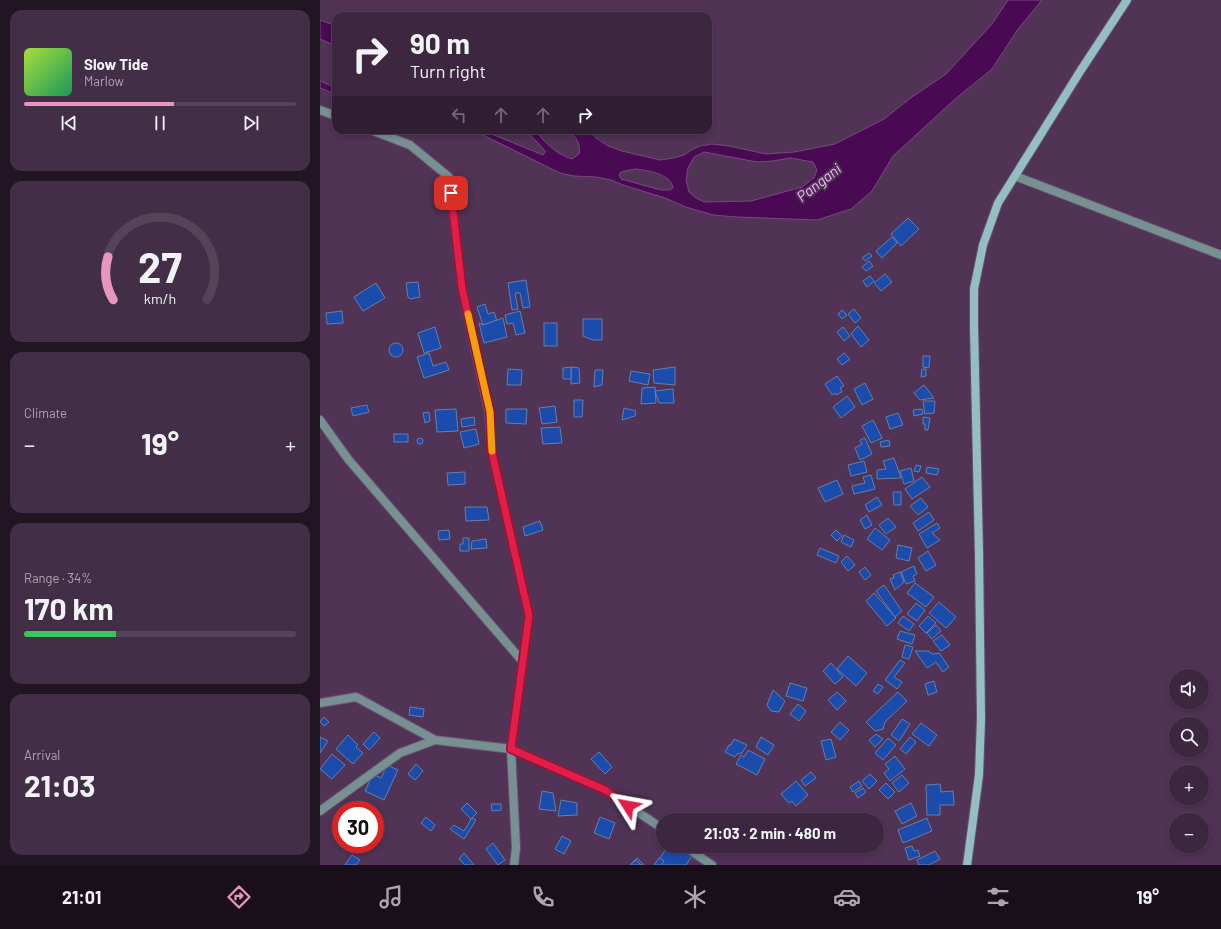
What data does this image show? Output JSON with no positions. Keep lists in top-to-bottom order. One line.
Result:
{"water":["Pangani"],"page":{"turn":["90 m","Turn right"],"song":["Slow Tide","Marlow"],"tile":["Climate",["Range · 34%","170 km"],["Arrival","21:03"]],"heat":["−","19°","+"],"map_buttons":["+","−"],"limit":"30","trip":"21:03 · 2 min · 480 m","tabs":["21:01","19°"],"gauge":["27","km/h"]}}
